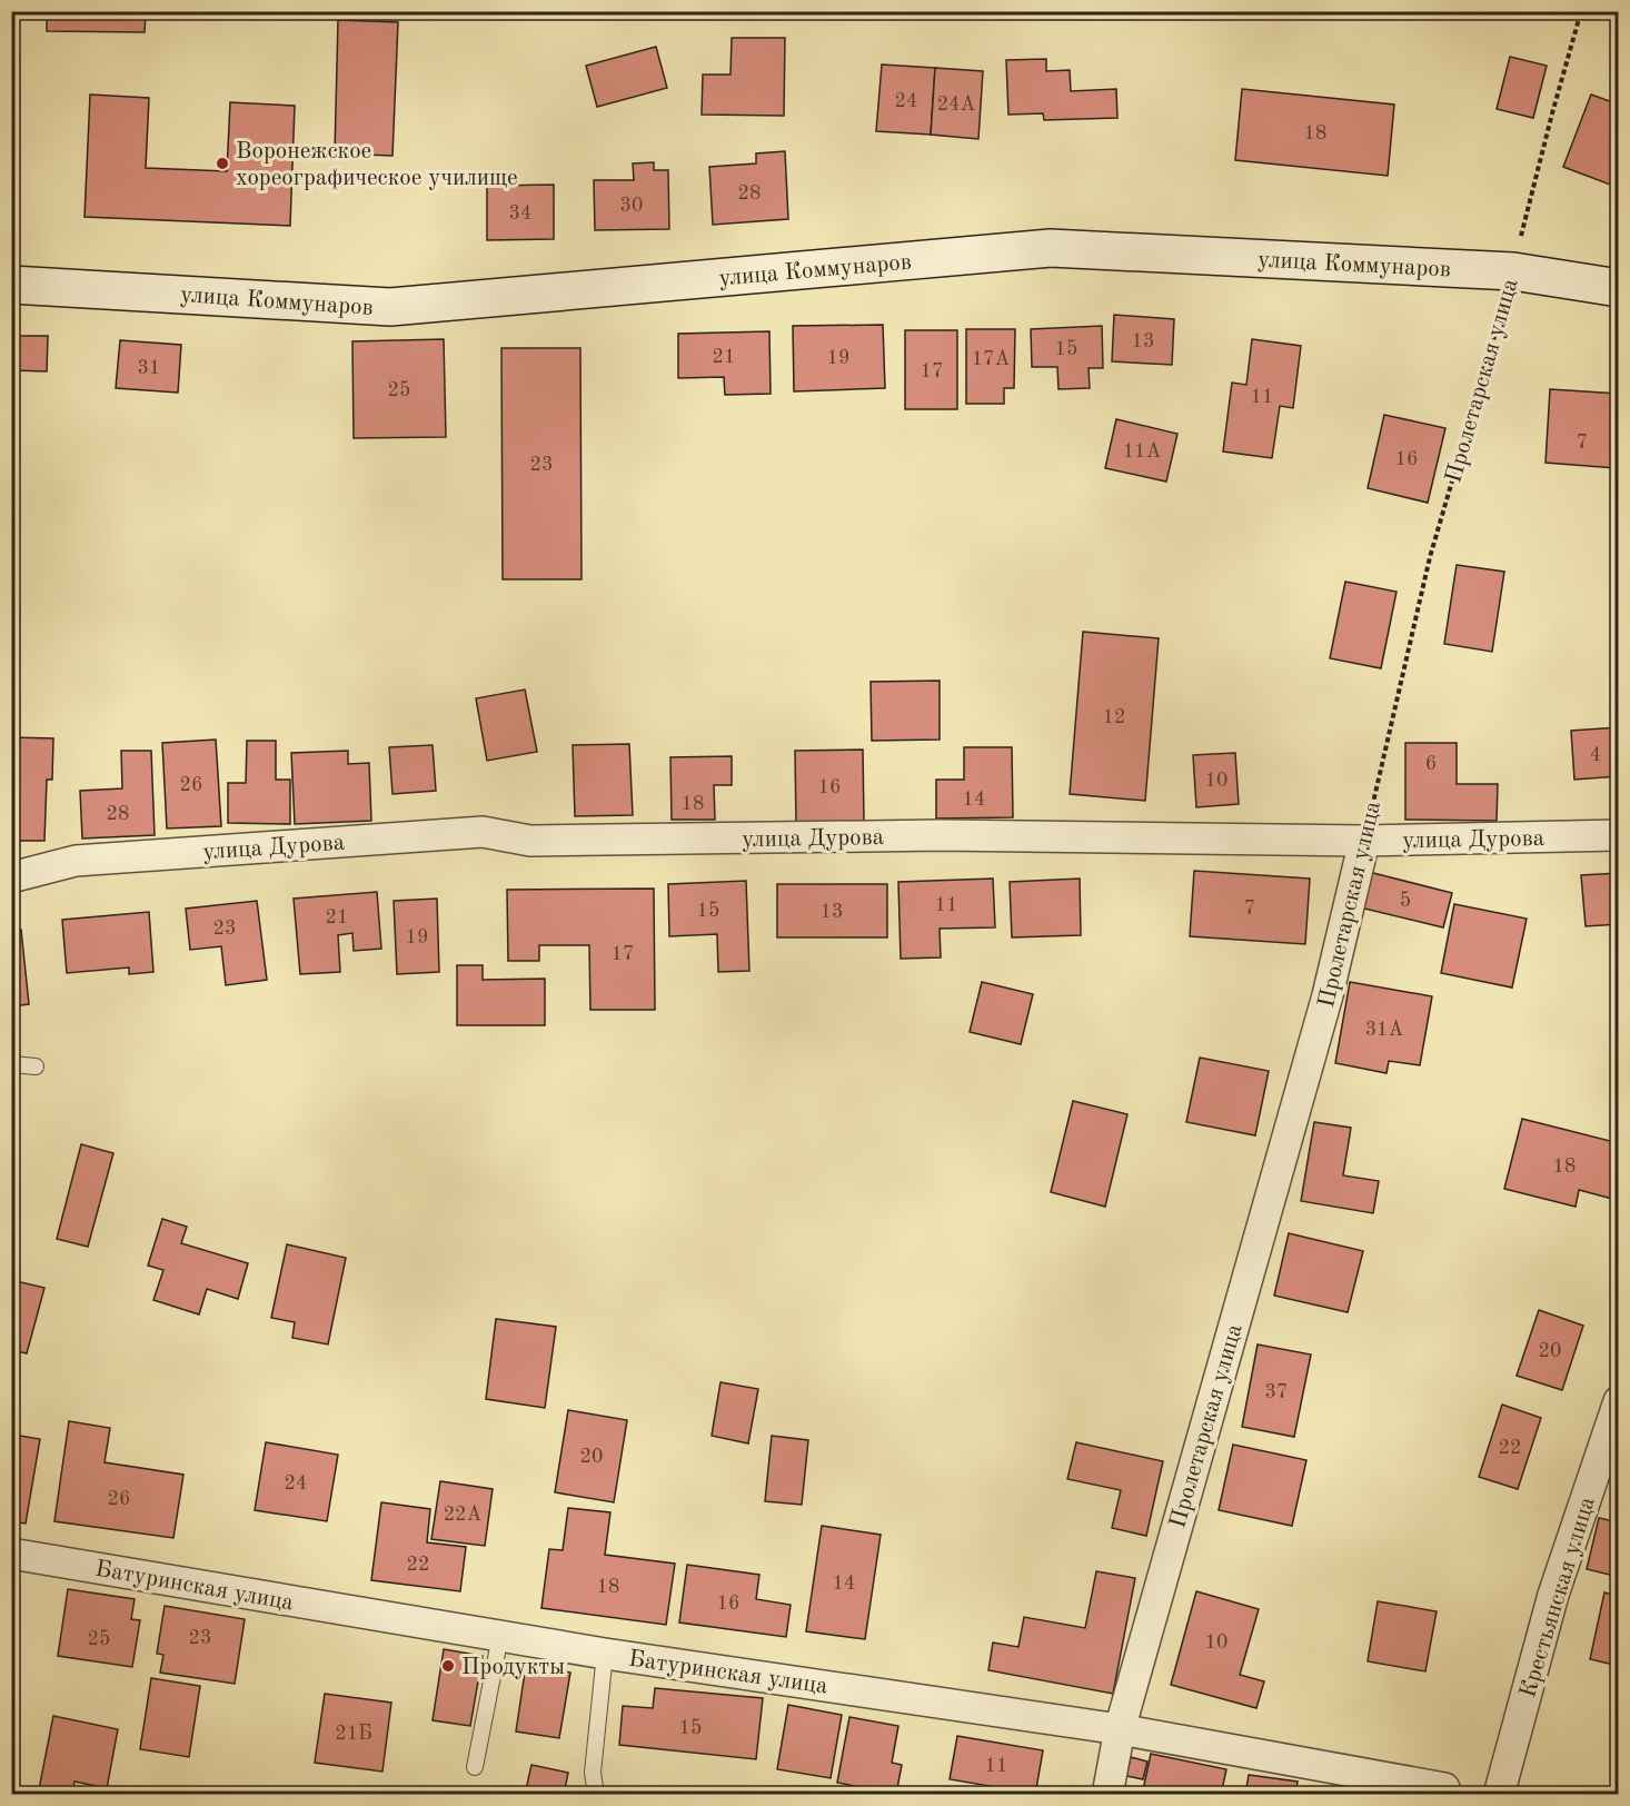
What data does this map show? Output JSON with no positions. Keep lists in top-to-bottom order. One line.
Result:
{"streets":{"street":["улица Коммунаров","Пролетарская улица","улица Дурова","Батуринская улица","Крестьянская улица"]},"crossings":[["улица Коммунаров","Пролетарская улица"],["Пролетарская улица","улица Дурова"],["Пролетарская улица","Батуринская улица"]],"places":["Воронежское хореографическое училище","Продукты"],"house_numbers":["24","24А","18","28","30","34","13","15","21","19","17А","31","17","25","11","7","11А","16","23","12","4","6","10","26","16","14","18","28","5","11","7","15","13","21","23","19","17","31А","18","20","37","22","20","24","26","22А","22","14","18","16","23","25","10","15","21Б","11"]}
